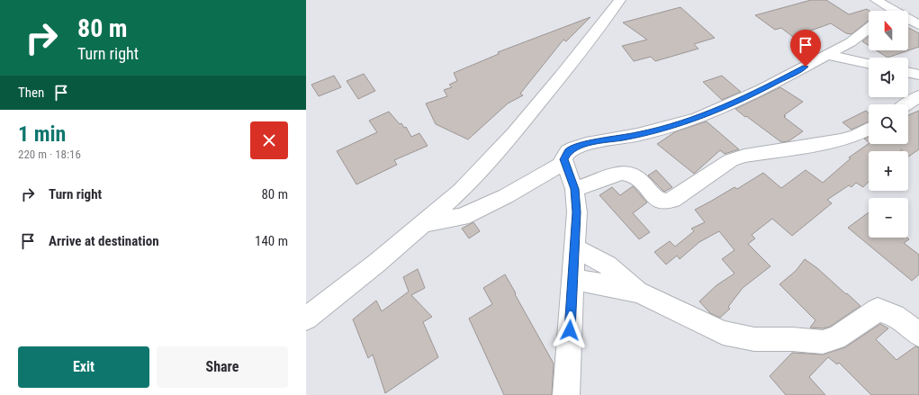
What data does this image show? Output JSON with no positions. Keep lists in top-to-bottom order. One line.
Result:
{"north":"top","page":{"turn":["80 m","Turn right"],"map_buttons":["+","−"],"then":"Then","heading":["1 min","220 m · 18:16"],"list":[{"name":"Turn right","value":"80 m"},{"name":"Arrive at destination","value":"140 m"}],"buttons":["Exit","Share"]}}
